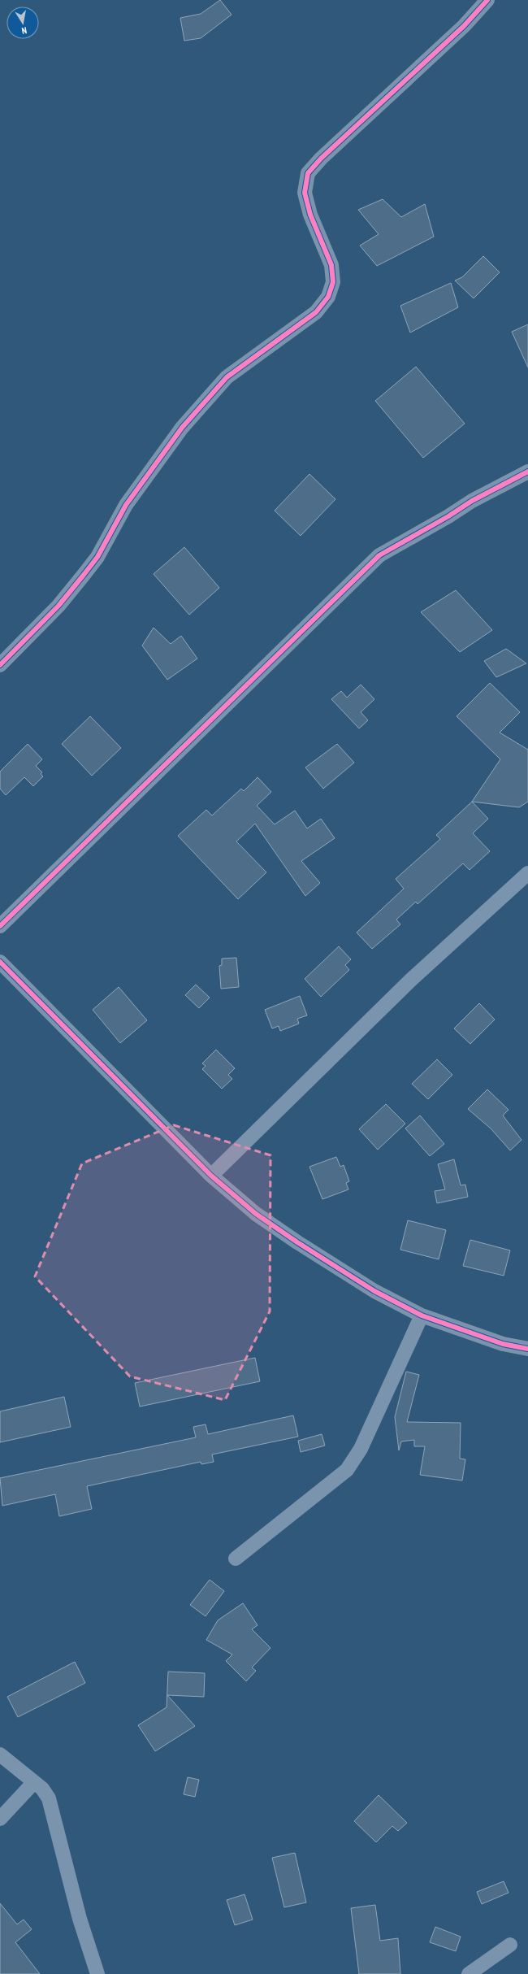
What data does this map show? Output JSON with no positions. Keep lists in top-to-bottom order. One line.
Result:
{"north":"bottom"}
